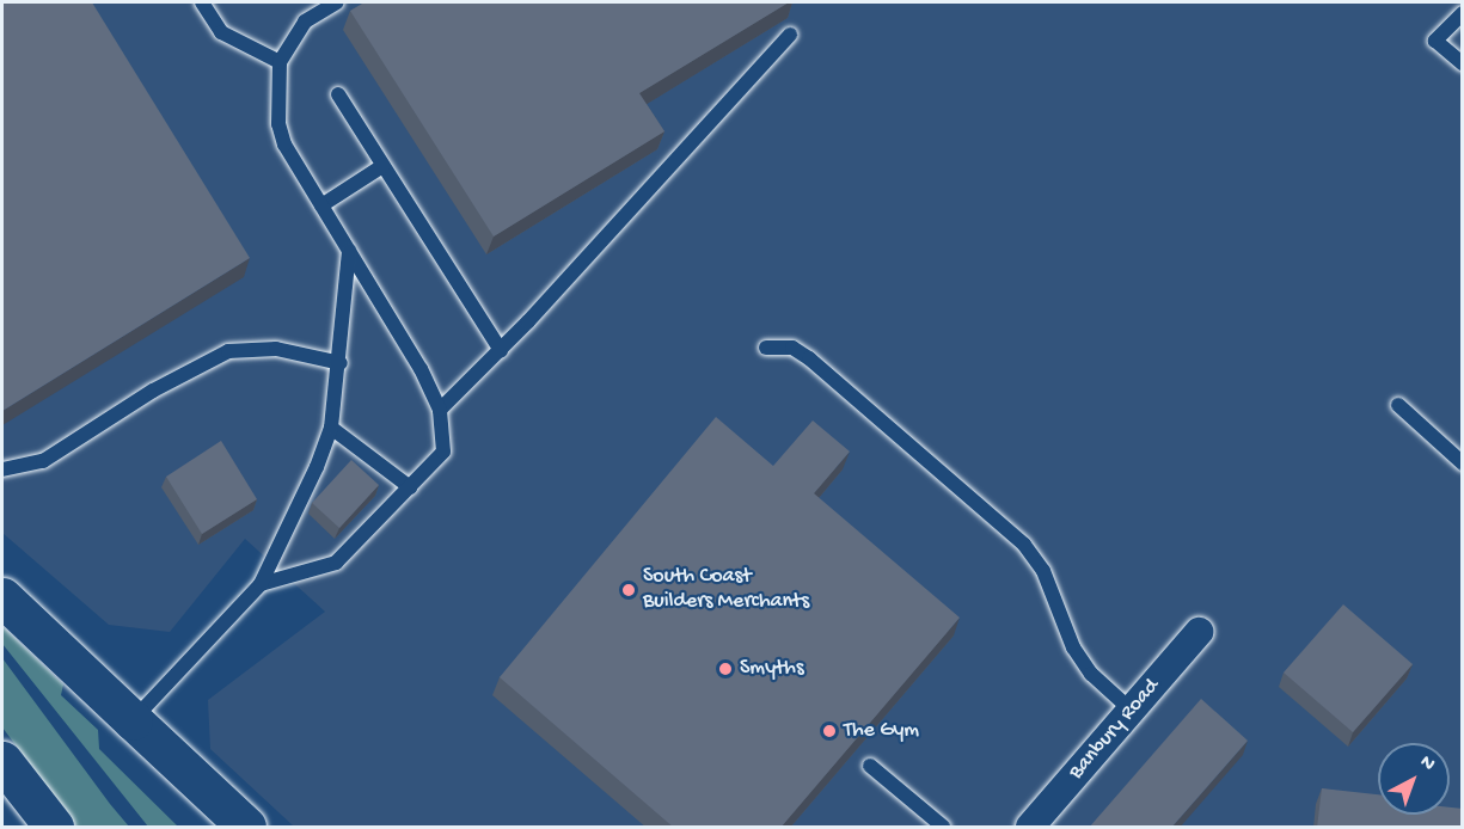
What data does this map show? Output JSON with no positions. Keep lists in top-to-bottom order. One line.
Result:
{"streets":{"street":["Banbury Road"]},"places":["South Coast Builders Merchants","Smyths","The Gym"],"north":"top right"}
